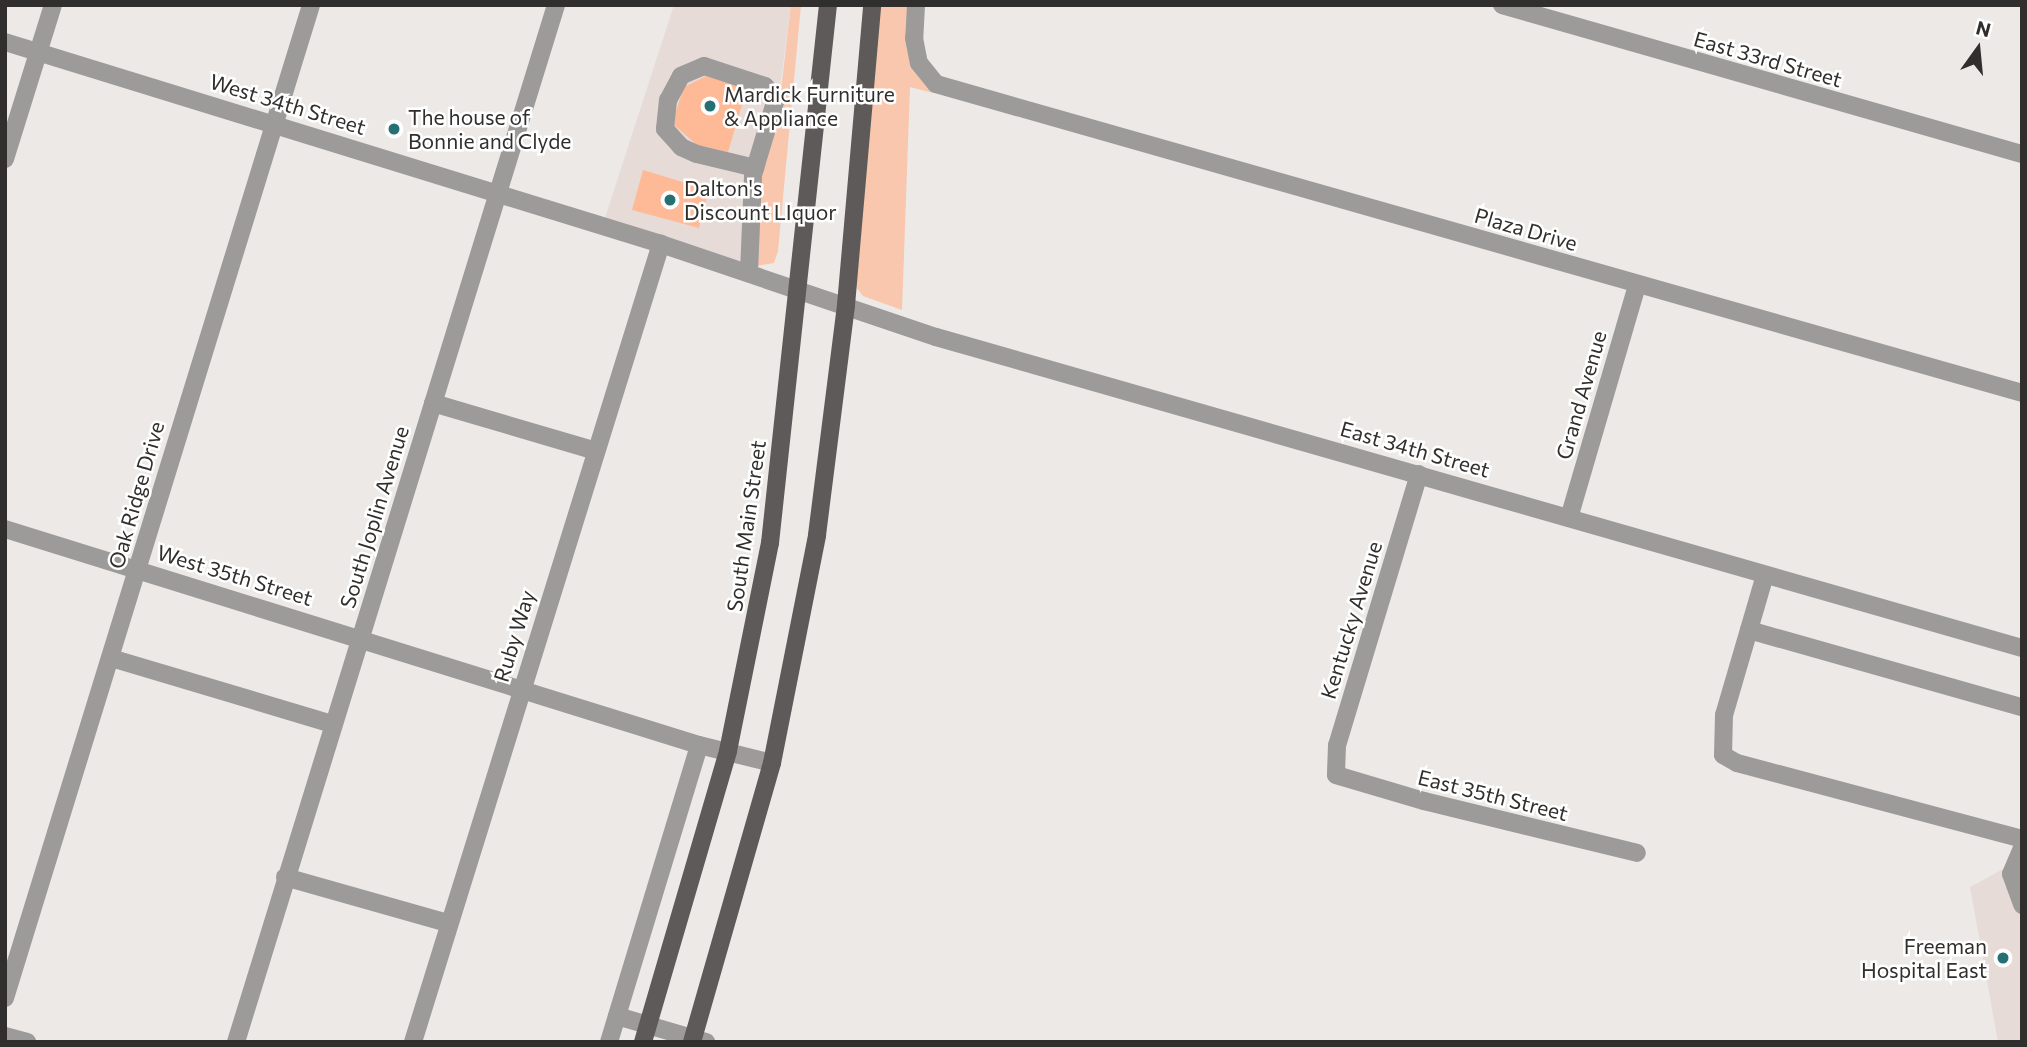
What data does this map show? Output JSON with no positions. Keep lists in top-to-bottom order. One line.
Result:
{"streets":{"main road":["South Main Street"],"street":["East 33rd Street","West 34th Street","Plaza Drive","Grand Avenue","East 34th Street","Oak Ridge Drive","South Joplin Avenue","West 35th Street","Kentucky Avenue","Ruby Way","East 35th Street"]},"crossings":[["West 34th Street","East 34th Street"],["West 34th Street","Oak Ridge Drive"],["West 34th Street","South Joplin Avenue"],["West 34th Street","South Main Street"],["West 34th Street","Ruby Way"],["Plaza Drive","Grand Avenue"],["Grand Avenue","East 34th Street"],["East 34th Street","South Main Street"],["East 34th Street","Kentucky Avenue"],["Oak Ridge Drive","West 35th Street"],["South Joplin Avenue","West 35th Street"],["South Main Street","West 35th Street"],["West 35th Street","Ruby Way"],["Kentucky Avenue","East 35th Street"]],"places":["Mardick Furniture & Appliance","The house of Bonnie and Clyde","Dalton's Discount LIquor","Freeman Hospital East"],"north":"top"}
